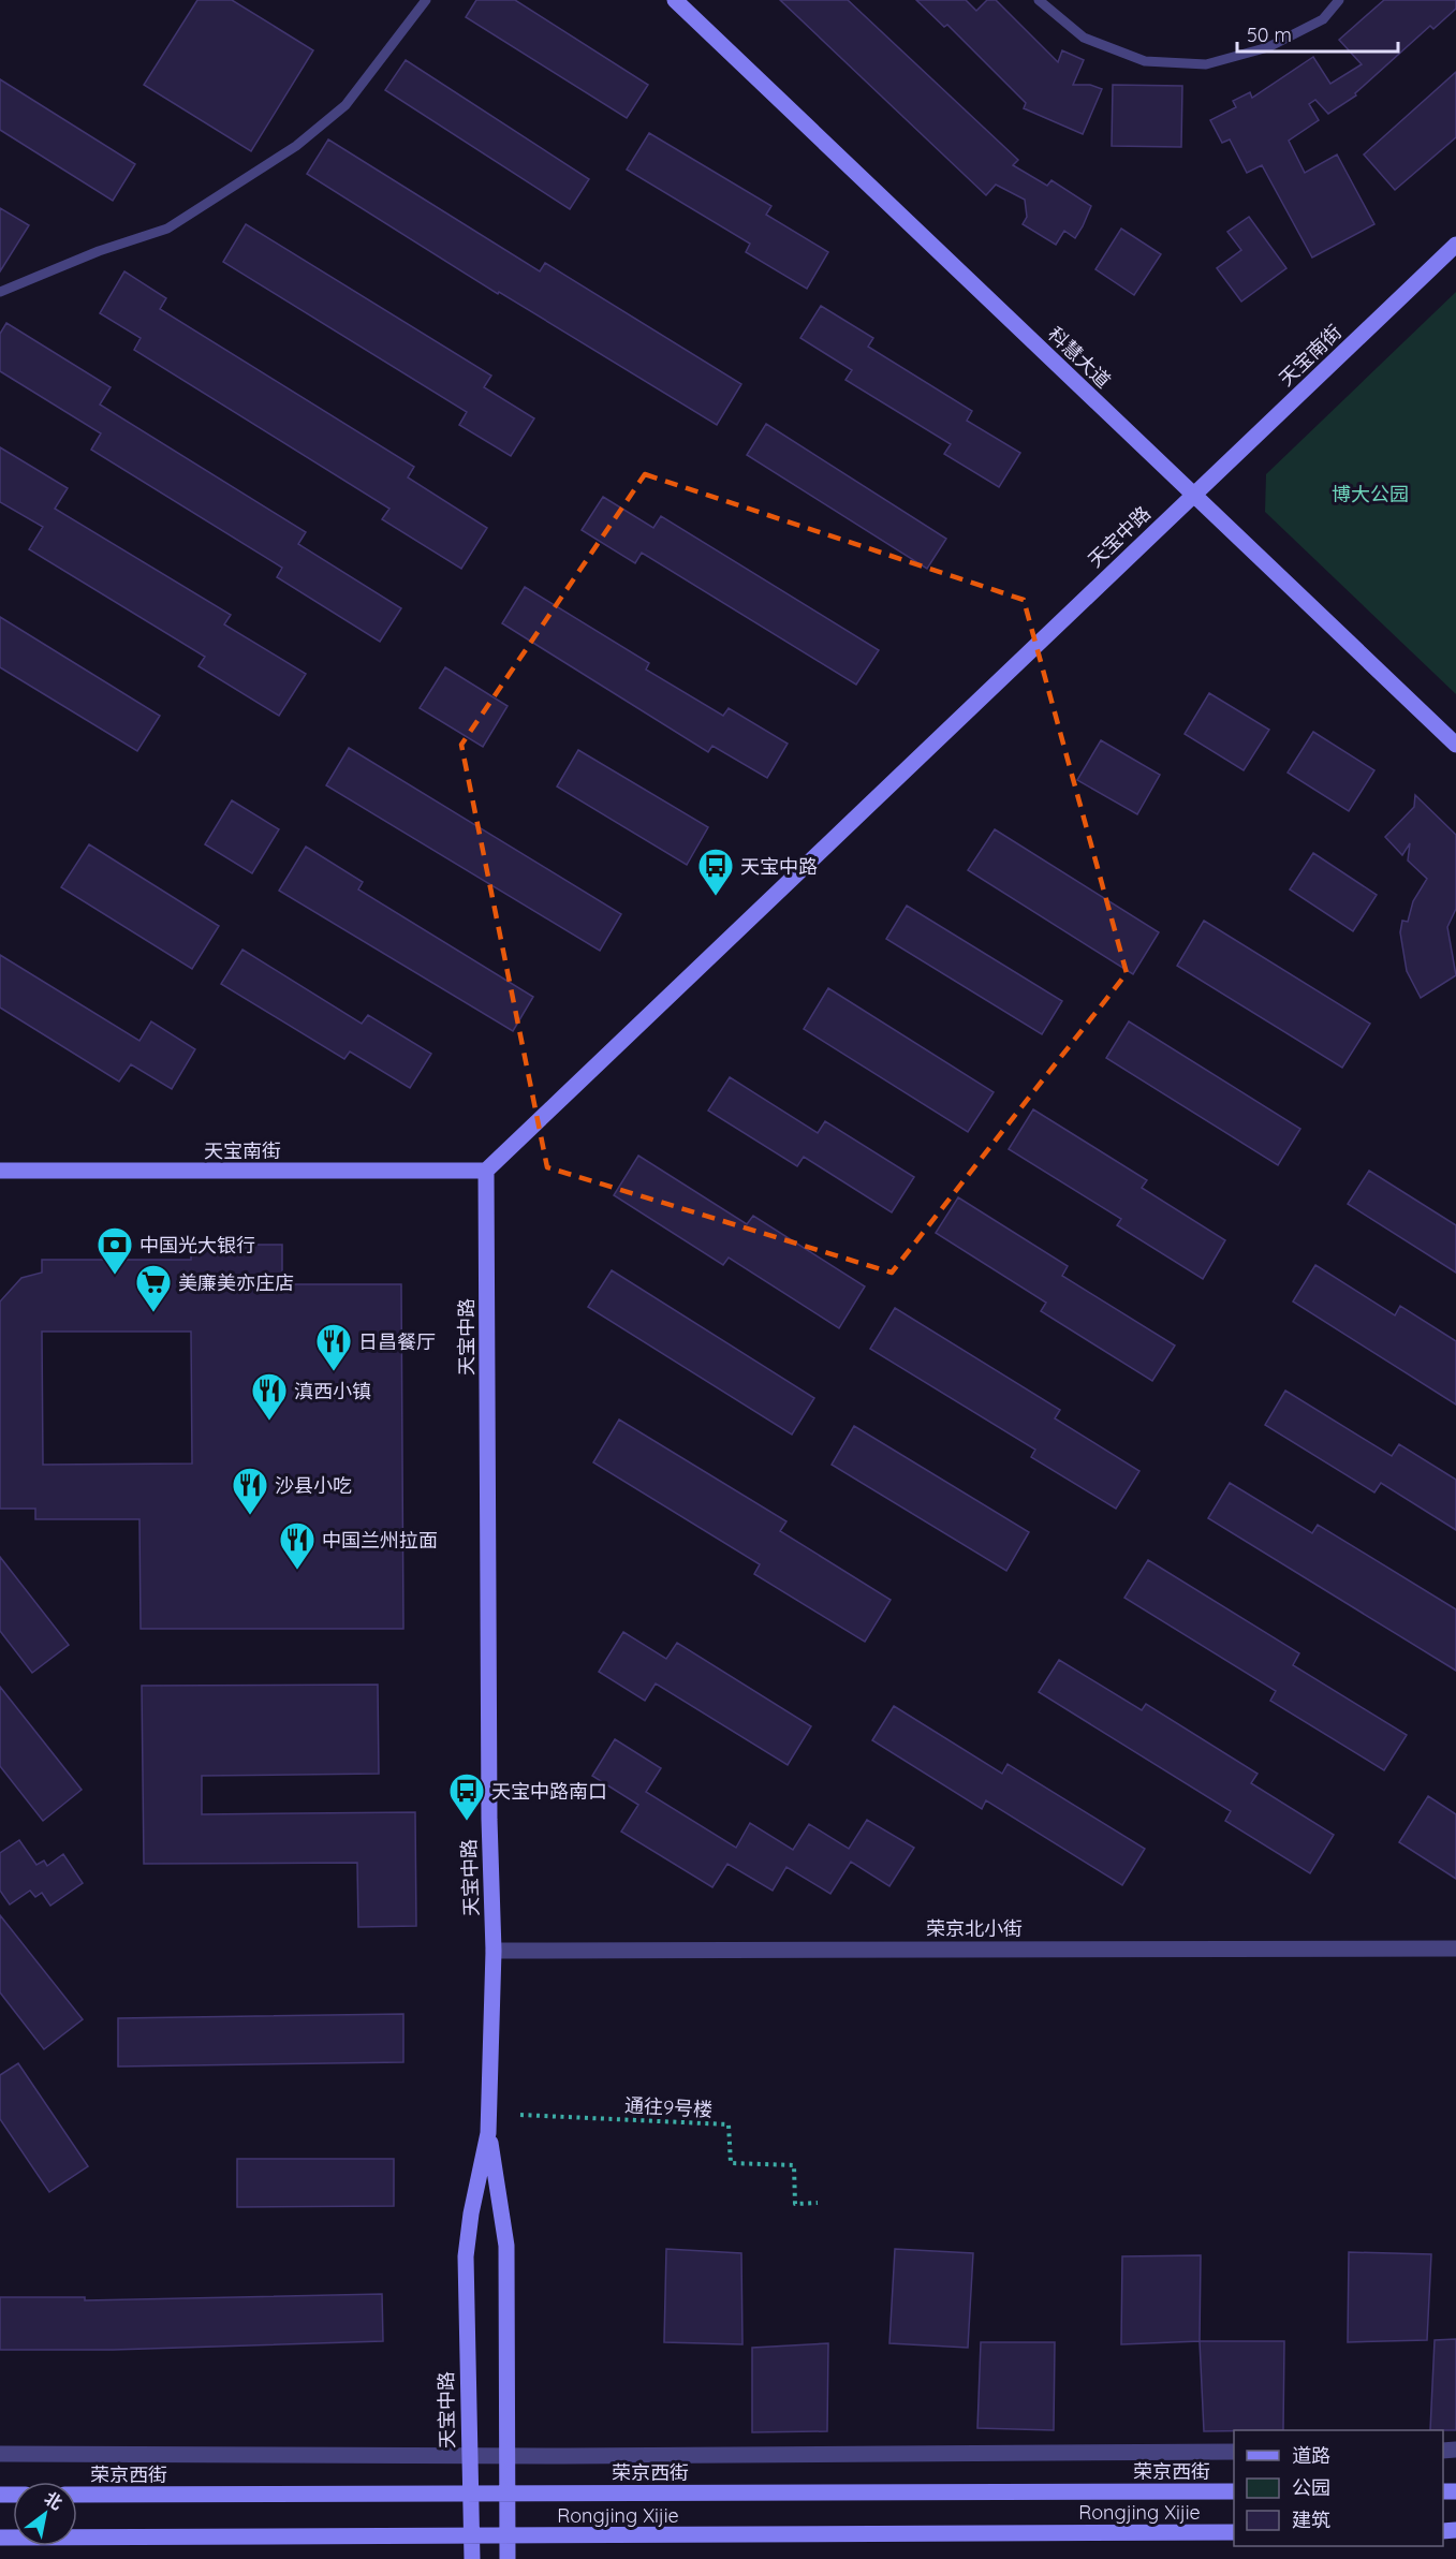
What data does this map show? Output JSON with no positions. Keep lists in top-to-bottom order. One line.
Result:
{"streets":{"street":["天宝南街","科慧大道","天宝中路","荣京北小街","荣京西街","Rongjing Xijie"],"path":["通往9号楼"]},"crossings":[["天宝南街","科慧大道"],["天宝南街","天宝中路"],["科慧大道","天宝中路"],["天宝中路","荣京北小街"],["天宝中路","荣京西街"],["天宝中路","Rongjing Xijie"]],"parks":["博大公园"],"places":{"bus stop":["天宝中路","天宝中路南口"],"bank":["中国光大银行"],"supermarket":["美廉美亦庄店"],"restaurant":["日昌餐厅","滇西小镇","沙县小吃","中国兰州拉面"]},"legend":["道路","公园","建筑"],"scale_bar":"50 m","north":"top right"}
